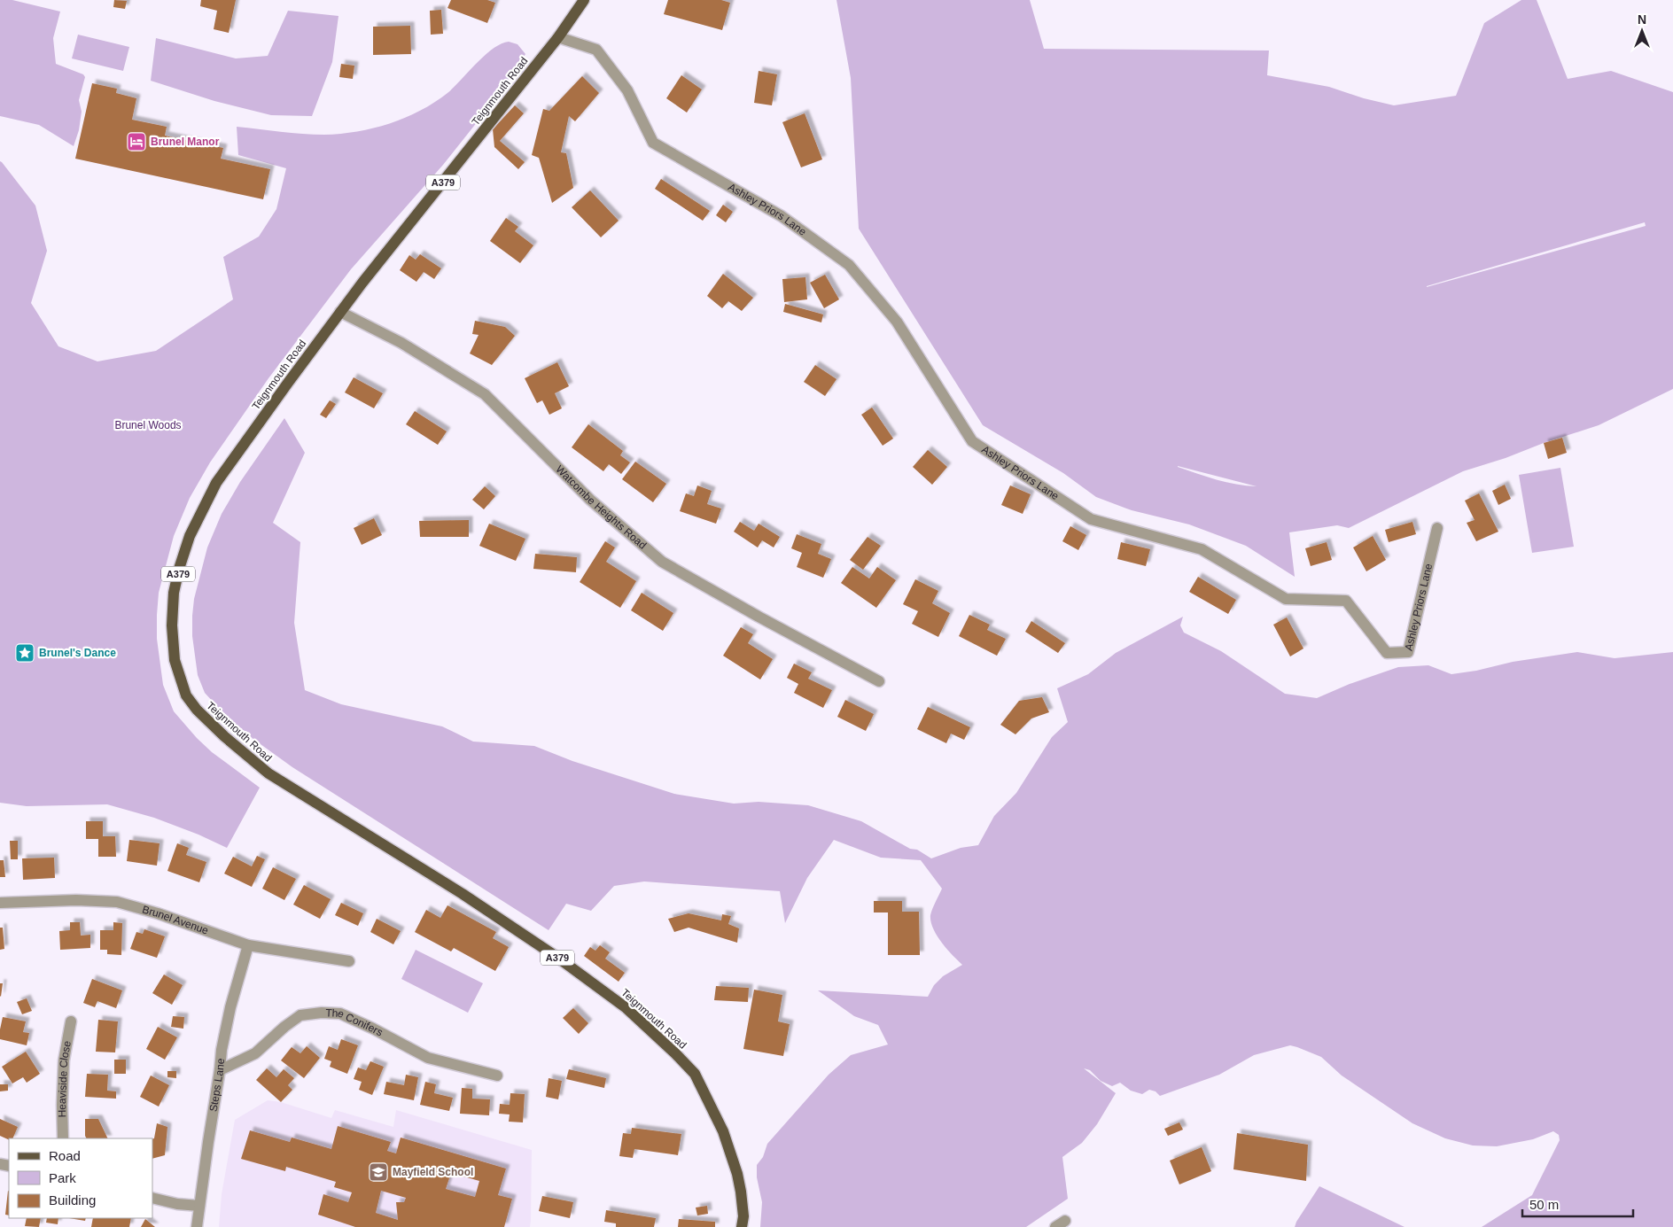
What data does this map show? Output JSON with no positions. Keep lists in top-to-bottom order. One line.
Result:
{"streets":{"main road":["Teignmouth Road","A379"],"street":["Ashley Priors Lane","Watcombe Heights Road","Brunel Avenue","The Conifers","Heaviside Close","Steps Lane"]},"crossings":[["Teignmouth Road","Ashley Priors Lane"],["Teignmouth Road","Watcombe Heights Road"],["Brunel Avenue","Steps Lane"],["The Conifers","Steps Lane"]],"parks":["Brunel Woods"],"places":{"hotel":["Brunel Manor"],"place":["Brunel's Dance"],"school or university":["Mayfield School"]},"legend":["Road","Park","Building"],"scale_bar":"50 m","north":"top"}
